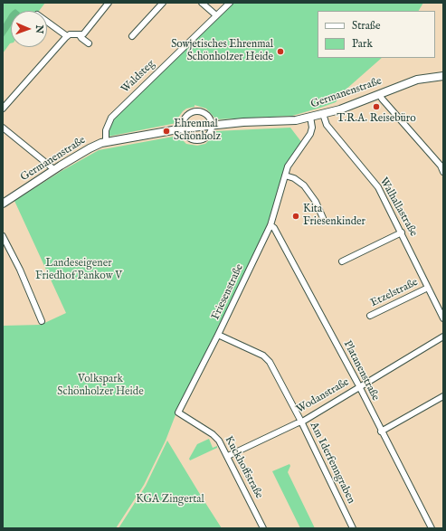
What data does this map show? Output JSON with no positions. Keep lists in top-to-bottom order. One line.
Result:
{"streets":{"main road":["Germanenstraße"],"street":["Waldsteg","Walhallastraße","Friesenstraße","Etzelstraße","Platanenstraße","Wodanstraße","Am Iderfenngraben","Kuckhoffstraße"]},"crossings":[["Waldsteg","Germanenstraße"],["Germanenstraße","Walhallastraße"],["Germanenstraße","Friesenstraße"],["Walhallastraße","Etzelstraße"],["Friesenstraße","Platanenstraße"],["Friesenstraße","Am Iderfenngraben"],["Friesenstraße","Kuckhoffstraße"],["Platanenstraße","Wodanstraße"],["Wodanstraße","Am Iderfenngraben"],["Wodanstraße","Kuckhoffstraße"]],"parks":["Landeseigener Friedhof Pankow V","Volkspark Schönholzer Heide","KGA Zingertal"],"places":["Sowjetisches Ehrenmal Schönholzer Heide","T.R.A. Reisebüro","Ehrenmal Schönholz","Kita Friesenkinder"],"legend":["Straße","Park"],"north":"right"}
